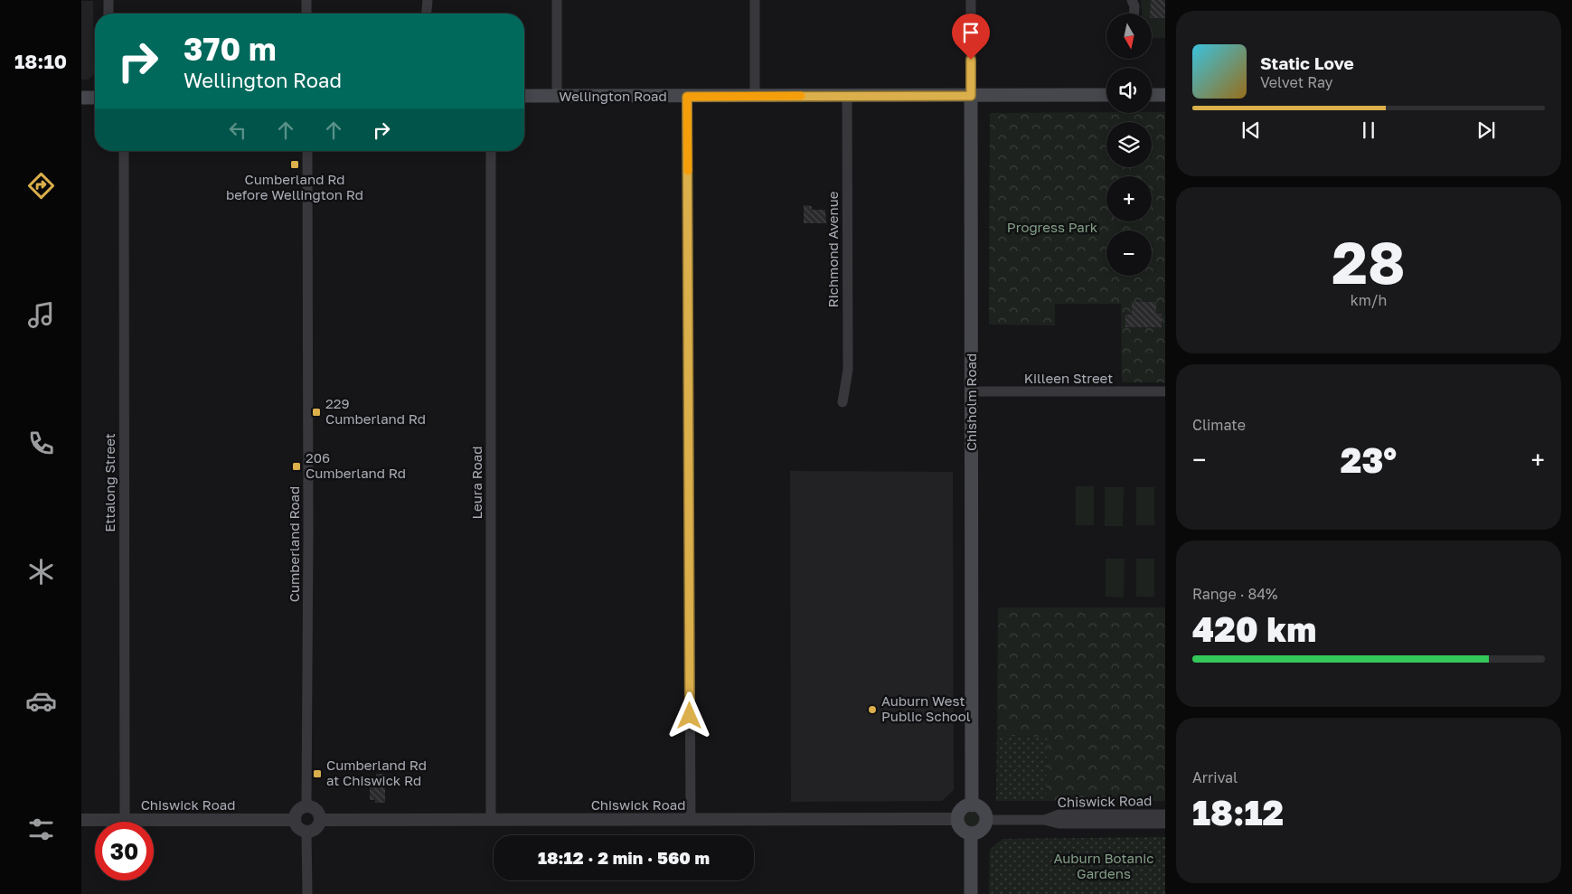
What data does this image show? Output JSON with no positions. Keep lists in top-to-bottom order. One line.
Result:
{"streets":{"main road":["Wellington Road","Chisholm Road"],"street":["Richmond Avenue","Killeen Street","Ettalong Street","Leura Road","Cumberland Road","Chiswick Road"]},"crossings":[["Wellington Road","Richmond Avenue"],["Wellington Road","Chisholm Road"],["Killeen Street","Chisholm Road"],["Chisholm Road","Chiswick Road"],["Ettalong Street","Chiswick Road"],["Leura Road","Chiswick Road"],["Cumberland Road","Chiswick Road"]],"parks":["Progress Park","Auburn Botanic Gardens"],"places":{"transit":["Cumberland Rd before Wellington Rd","229 Cumberland Rd","206 Cumberland Rd","Cumberland Rd at Chiswick Rd"],"other":["Auburn West Public School"]},"north":"bottom","page":{"tabs":"18:10","map_buttons":["+","−"],"turn":["370 m","Wellington Road"],"song":["Static Love","Velvet Ray"],"tile":[["28","km/h"],"Climate",["Range · 84%","420 km"],["Arrival","18:12"]],"heat":["−","23°","+"],"limit":"30","trip":"18:12 · 2 min · 560 m"}}
